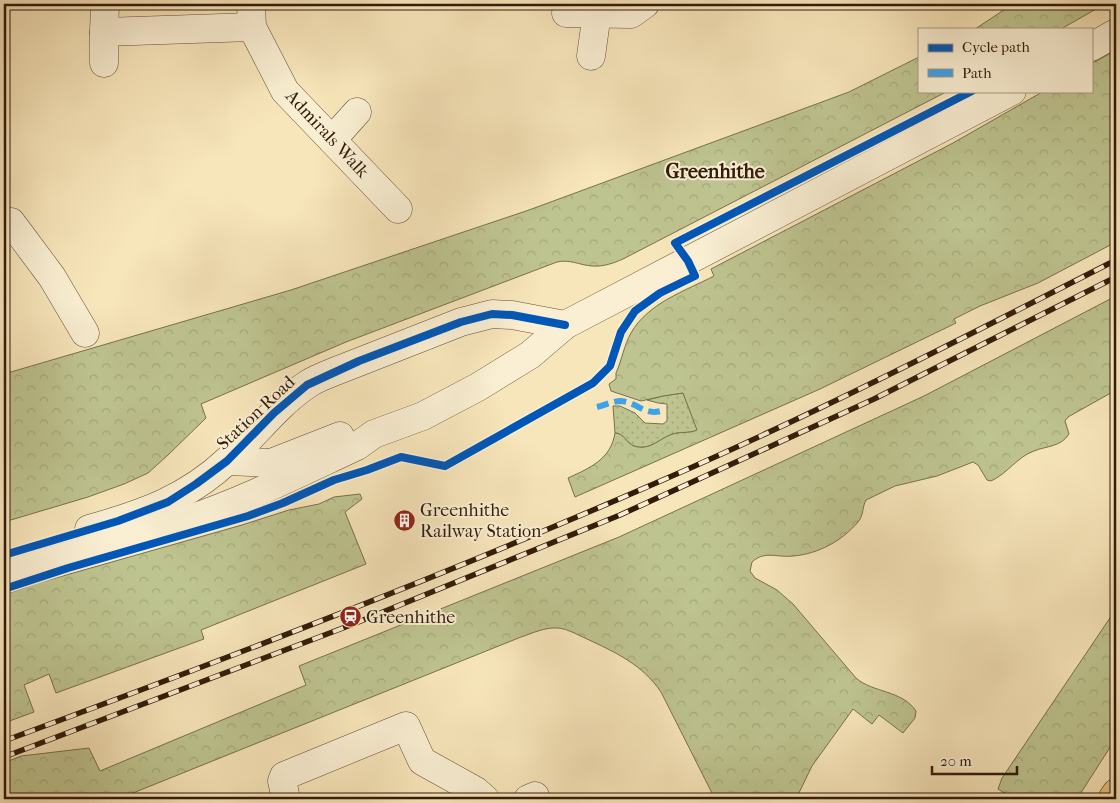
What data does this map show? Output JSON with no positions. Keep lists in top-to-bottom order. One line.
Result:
{"streets":{"street":["Admirals Walk","Station Road"]},"districts":["Greenhithe"],"places":{"building":["Greenhithe Railway Station"],"station":["Greenhithe"]},"legend":["Cycle path","Path"],"scale_bar":"20 m"}
